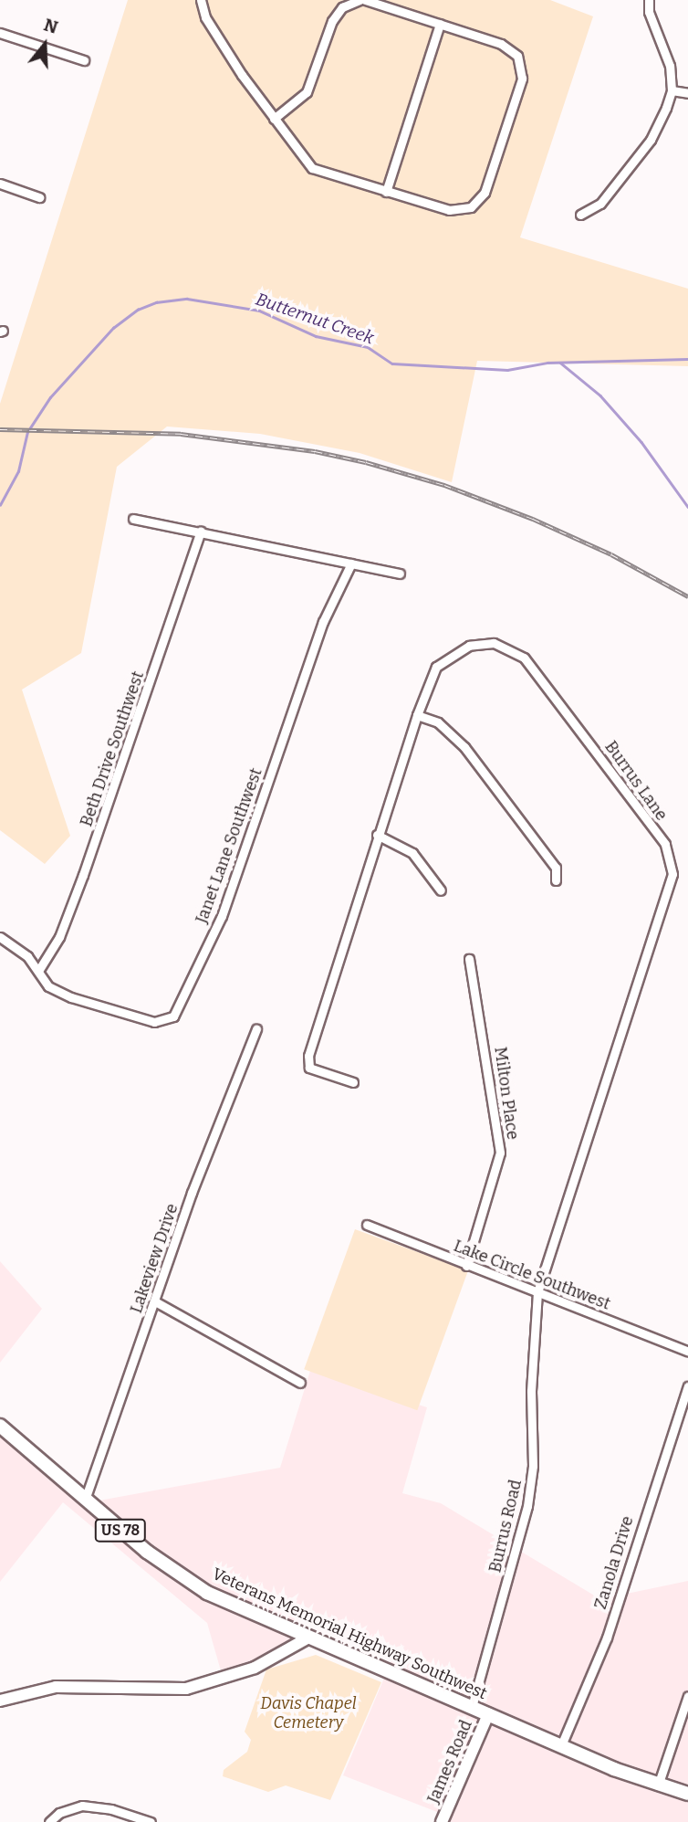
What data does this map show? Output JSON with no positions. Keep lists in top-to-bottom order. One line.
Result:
{"streets":{"main road":["US 78","Veterans Memorial Highway Southwest"],"street":["Beth Drive Southwest","Burrus Lane","Janet Lane Southwest","Milton Place","Lakeview Drive","Lake Circle Southwest","Burrus Road","Zanola Drive","James Road"]},"crossings":[["Beth Drive Southwest","Janet Lane Southwest"],["Burrus Lane","Lake Circle Southwest"],["Burrus Lane","Burrus Road"],["Milton Place","Lake Circle Southwest"],["Lakeview Drive","Veterans Memorial Highway Southwest"],["Burrus Road","Veterans Memorial Highway Southwest"],["Zanola Drive","Veterans Memorial Highway Southwest"],["Veterans Memorial Highway Southwest","James Road"]],"water":["Butternut Creek"],"parks":["Davis Chapel Cemetery"],"north":"top"}
